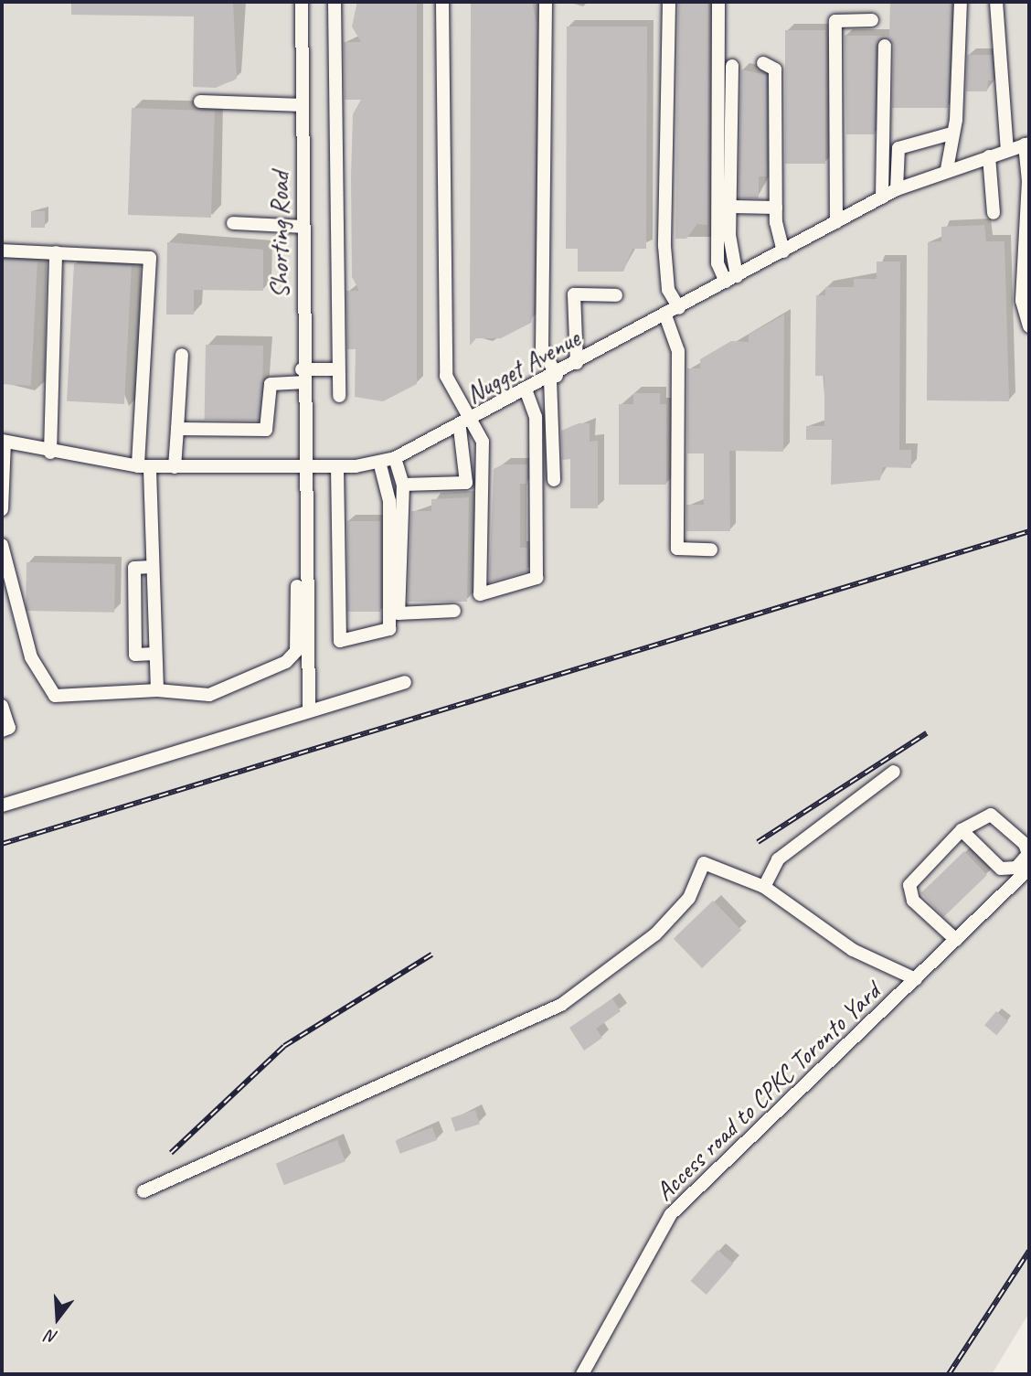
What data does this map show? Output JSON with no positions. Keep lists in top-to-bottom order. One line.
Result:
{"streets":{"street":["Shorting Road","Nugget Avenue","Access road to CPKC Toronto Yard"]},"crossings":[["Shorting Road","Nugget Avenue"]],"north":"bottom"}
